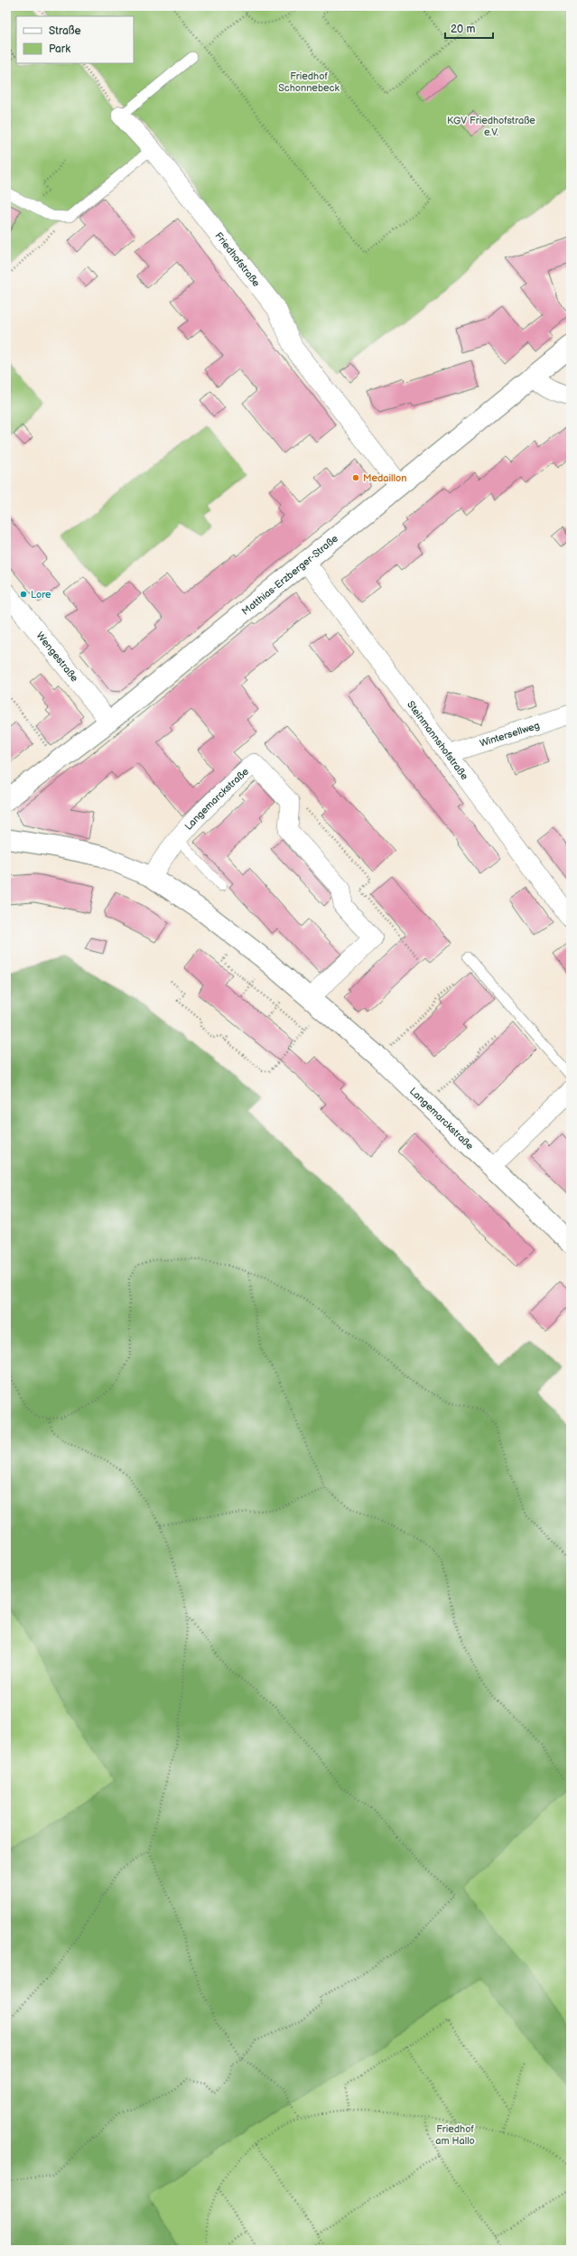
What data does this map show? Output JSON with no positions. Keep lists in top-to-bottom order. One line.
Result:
{"streets":{"street":["Friedhofstraße","Matthias-Erzberger-Straße","Wengestraße","Wintersellweg","Steinmannshofstraße","Langemarckstraße"]},"crossings":[["Friedhofstraße","Matthias-Erzberger-Straße"],["Matthias-Erzberger-Straße","Wengestraße"],["Matthias-Erzberger-Straße","Steinmannshofstraße"],["Wintersellweg","Steinmannshofstraße"]],"parks":["Friedhof Schonnebeck","KGV Friedhofstraße e.V.","Friedhof am Hallo"],"places":["Medaillon","Lore"],"legend":["Straße","Park"],"scale_bar":"20 m"}
